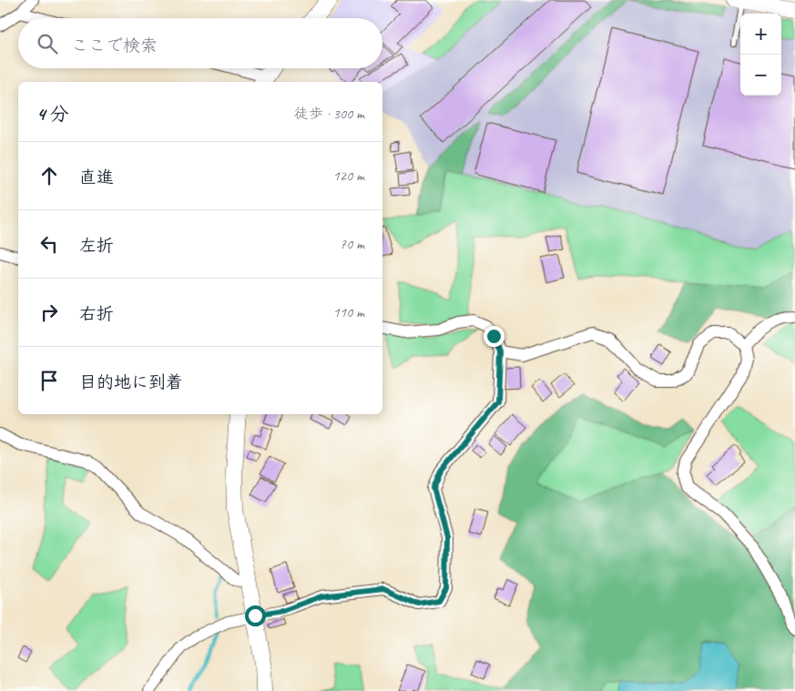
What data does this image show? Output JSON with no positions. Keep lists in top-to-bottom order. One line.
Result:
{"page":{"map_buttons":["+","−"],"search":"ここで検索","heading":["4 分","徒歩 · 300 m"],"list":[["直進","120 m"],["左折","70 m"],["右折","110 m"],"目的地に到着"]}}
